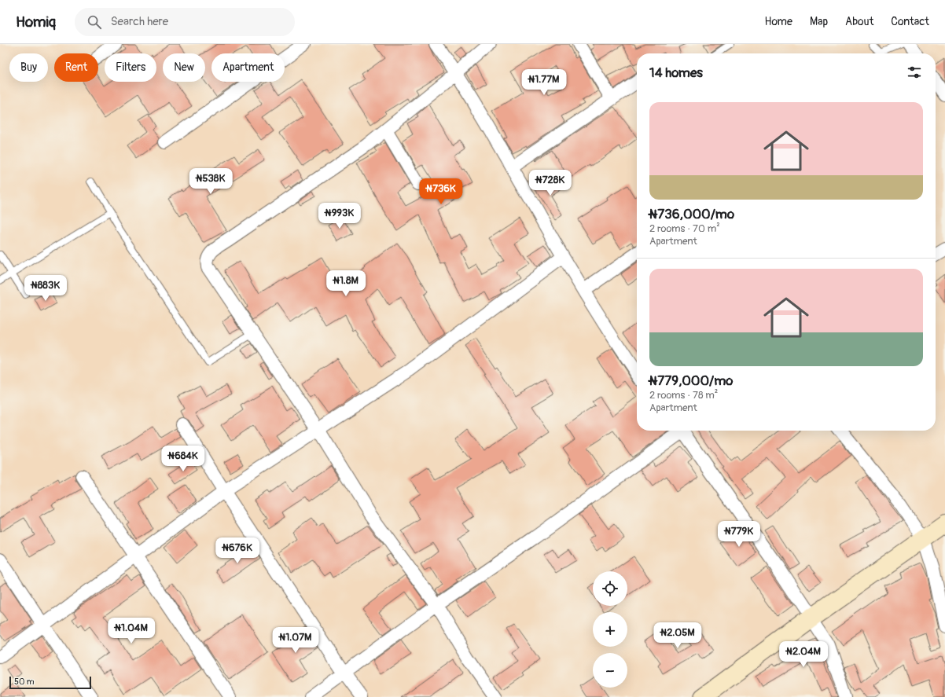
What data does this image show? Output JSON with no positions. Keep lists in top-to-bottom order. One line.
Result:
{"scale_bar":"50 m","page":{"header":"Homiq","search":"Search here","nav":["Home","Map","About","Contact"],"chip":["Buy","Rent","Filters","New","Apartment"],"heading":"14 homes","price":["₦1.77M","₦538K","₦728K","₦736K","₦993K","₦1.8M","₦883K","₦684K","₦779K","₦676K","₦1.04M","₦2.05M","₦1.07M","₦2.04M"],"list":[{"name":"₦736,000/mo","note":"2 rooms · 70 m² · Apartment"},{"name":"₦779,000/mo","note":"2 rooms · 78 m² · Apartment"}],"map_buttons":["+","−"],"scale":"50 m"}}
